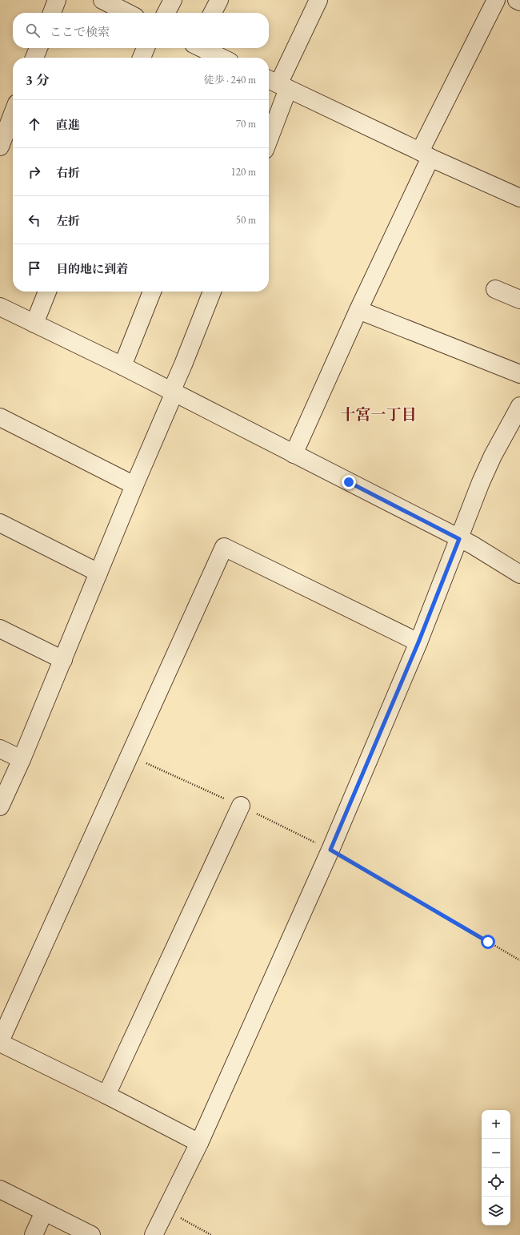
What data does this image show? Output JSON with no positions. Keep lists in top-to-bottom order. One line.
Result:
{"districts":["十宮一丁目"],"page":{"search":"ここで検索","heading":["3 分","徒歩 · 240 m"],"list":[["直進","70 m"],["右折","120 m"],["左折","50 m"],"目的地に到着"],"map_buttons":["+","−"]}}
